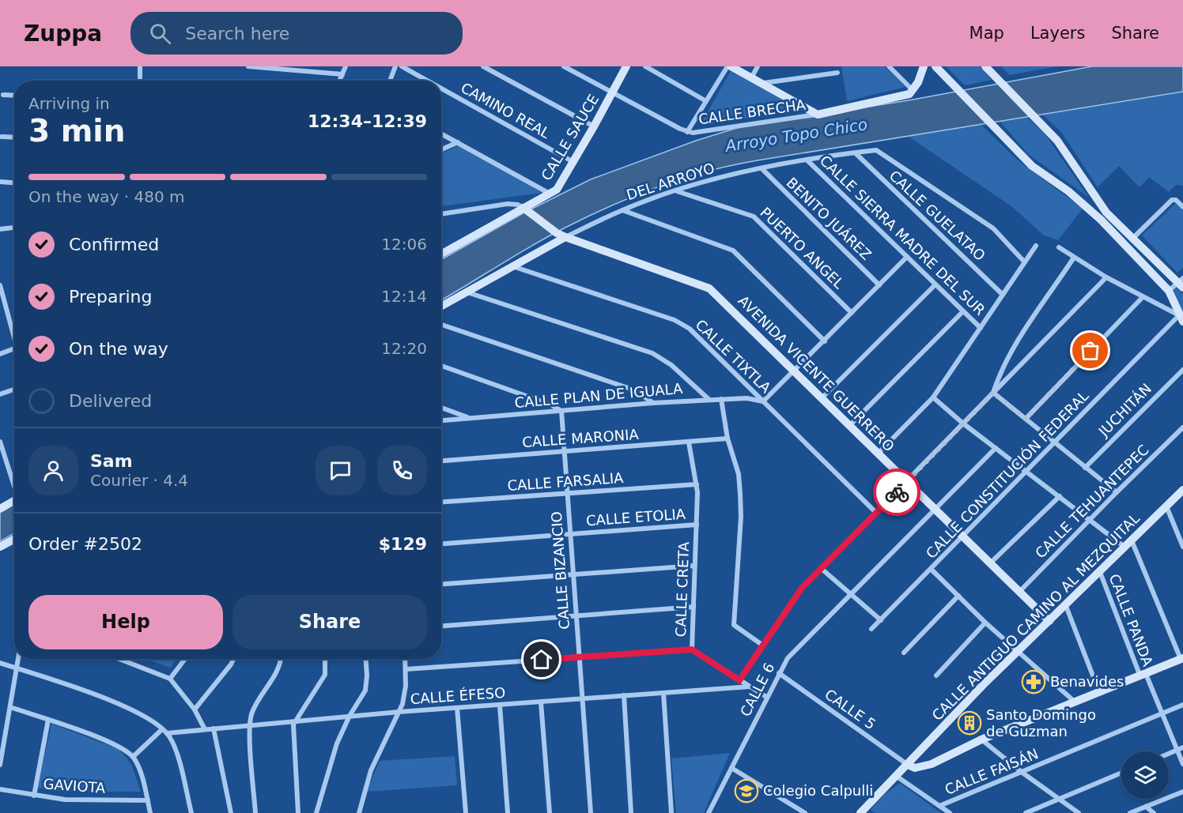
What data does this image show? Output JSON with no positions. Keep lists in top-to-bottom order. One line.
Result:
{"streets":{"street":["CAMINO REAL","CALLE BRECHA","CALLE SAUCE","DEL ARROYO","CALLE GUELATAO","BENITO JUÁREZ","CALLE SIERRA MADRE DEL SUR","PUERTO ANGEL","CALLE TIXTLA","AVENIDA VICENTE GUERRERO","CALLE PLAN DE IGUALA","JUCHITÁN","CALLE MARONIA","CALLE CONSTITUCIÓN FEDERAL","CALLE FARSALIA","CALLE TEHUANTEPEC","CALLE ETOLIA","CALLE BIZANCIO","CALLE CRETA","CALLE ANTIGUO CAMINO AL MEZQUITAL","CALLE PANDA","CALLE 6","CALLE ÉFESO","CALLE 5","CALLE FAISÁN","GAVIOTA"]},"crossings":[["CAMINO REAL","CALLE SAUCE"],["CALLE BRECHA","CALLE SAUCE"],["CALLE SAUCE","AVENIDA VICENTE GUERRERO"],["DEL ARROYO","CALLE GUELATAO"],["DEL ARROYO","BENITO JUÁREZ"],["DEL ARROYO","CALLE SIERRA MADRE DEL SUR"],["DEL ARROYO","PUERTO ANGEL"],["DEL ARROYO","AVENIDA VICENTE GUERRERO"],["CALLE TIXTLA","CALLE PLAN DE IGUALA"],["AVENIDA VICENTE GUERRERO","CALLE CONSTITUCIÓN FEDERAL"],["AVENIDA VICENTE GUERRERO","CALLE TEHUANTEPEC"],["AVENIDA VICENTE GUERRERO","CALLE ANTIGUO CAMINO AL MEZQUITAL"],["AVENIDA VICENTE GUERRERO","CALLE 6"],["CALLE PLAN DE IGUALA","CALLE BIZANCIO"],["CALLE MARONIA","CALLE BIZANCIO"],["CALLE MARONIA","CALLE CRETA"],["CALLE FARSALIA","CALLE BIZANCIO"],["CALLE FARSALIA","CALLE CRETA"],["CALLE ETOLIA","CALLE BIZANCIO"],["CALLE ETOLIA","CALLE CRETA"],["CALLE BIZANCIO","CALLE ÉFESO"],["CALLE CRETA","CALLE 6"],["CALLE CRETA","CALLE ÉFESO"],["CALLE ANTIGUO CAMINO AL MEZQUITAL","CALLE PANDA"],["CALLE ANTIGUO CAMINO AL MEZQUITAL","CALLE 5"],["CALLE PANDA","CALLE FAISÁN"],["CALLE 6","CALLE 5"]],"water":["Arroyo Topo Chico"],"places":{"pharmacy":["Benavides"],"building":["Santo Domingo de Guzman"],"school or university":["Colegio Calpulli"]},"page":{"header":"Zuppa","search":"Search here","nav":["Map","Layers","Share"],"heading":["3 min","Arriving in","12:34–12:39"],"panel":["Sam","Courier · 4.4","Order #2502","$129"],"bar":"On the way · 480 m","list":[["Confirmed","12:06"],["Preparing","12:14"],["On the way","12:20"],"Delivered"],"buttons":["Help","Share"]}}
